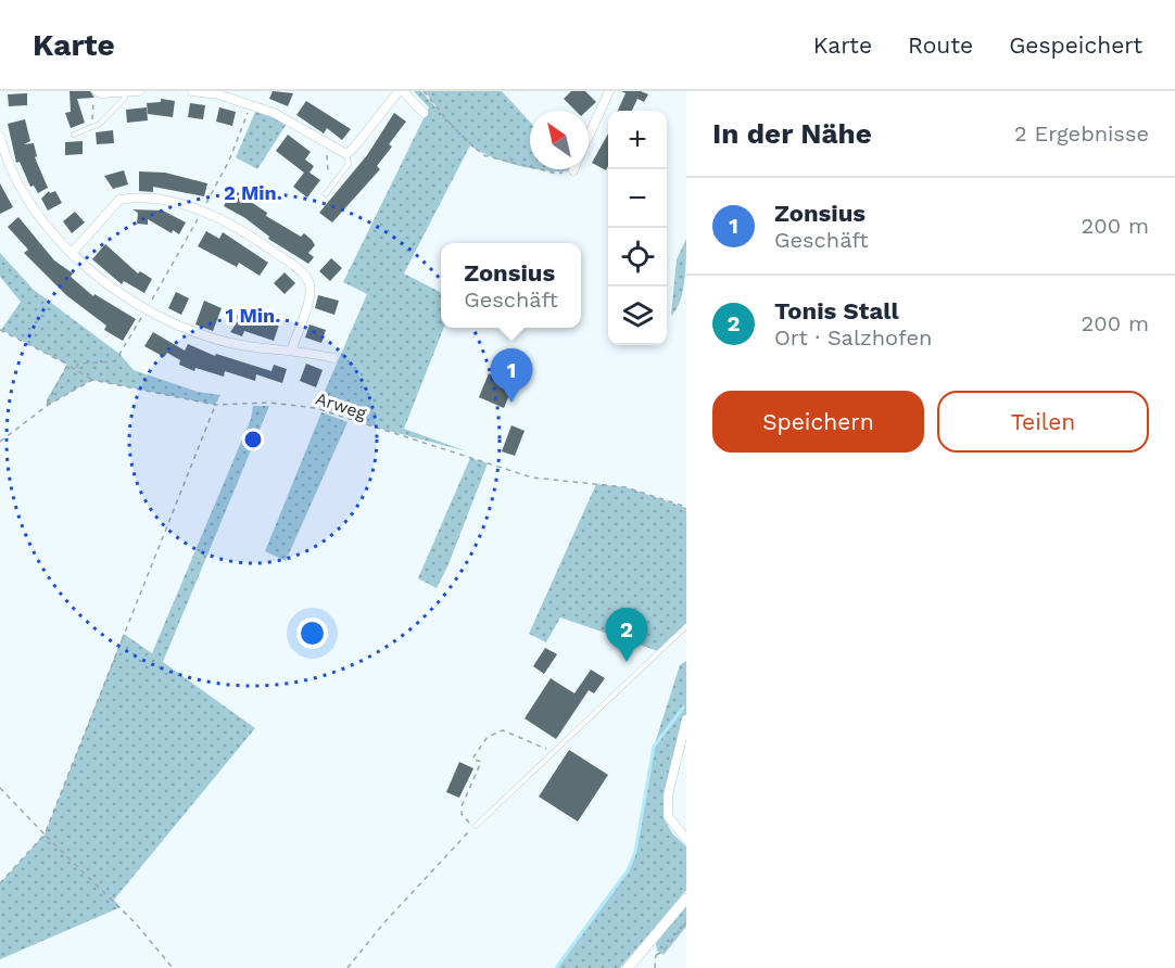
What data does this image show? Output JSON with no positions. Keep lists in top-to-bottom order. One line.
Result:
{"streets":{"path":["Arweg"]},"north":"top left","page":{"header":"Karte","nav":["Karte","Route","Gespeichert"],"heading":["In der Nähe","2 Ergebnisse"],"map_buttons":["+","−"],"list":[{"mark":"1","name":"Zonsius","note":"Geschäft","value":"200 m"},{"mark":"2","name":"Tonis Stall","note":"Ort · Salzhofen","value":"200 m"}],"popup":["Zonsius","Geschäft"],"pins":["1","2"],"buttons":["Speichern","Teilen"]},"rings":["2 Min.","1 Min."]}
